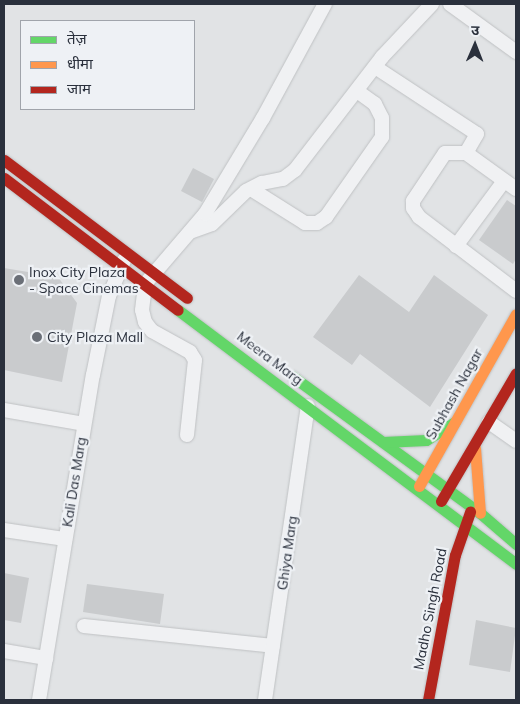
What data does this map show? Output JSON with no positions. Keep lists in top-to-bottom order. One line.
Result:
{"streets":{"main road":["Meera Marg","Subhash Nagar","Madho Singh Road"],"street":["Kali Das Marg","Ghiya Marg"]},"crossings":[["Meera Marg","Subhash Nagar"],["Meera Marg","Kali Das Marg"],["Meera Marg","Ghiya Marg"],["Meera Marg","Madho Singh Road"]],"places":["Inox City Plaza - Space Cinemas","City Plaza Mall"],"legend":["तेज़","धीमा","जाम"],"north":"top"}
